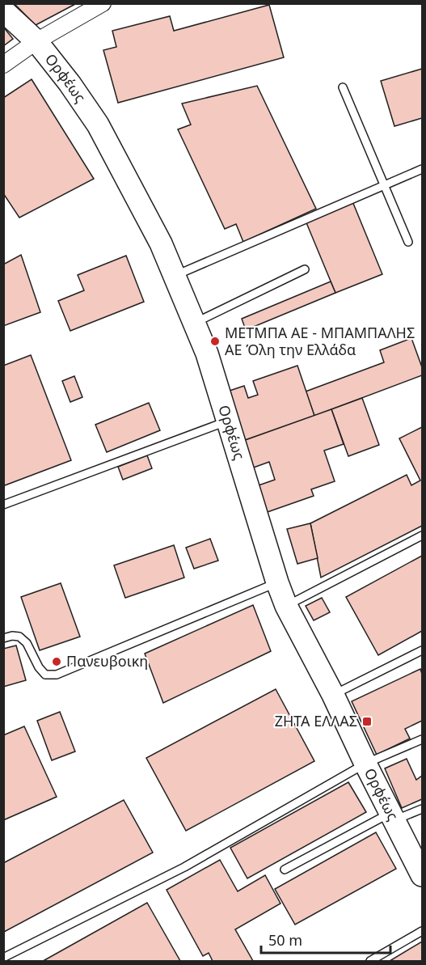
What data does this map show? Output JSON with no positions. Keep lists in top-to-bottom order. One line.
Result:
{"streets":{"street":["Ορφέως"]},"places":{"other":["ΜΕΤΜΠΑ ΑΕ - ΜΠΑΜΠΑΛΗΣ ΑΕ Όλη την Ελλάδα","Πανευβοικη"],"transit":["ΖΗΤΑ ΕΛΛΑΣ"]},"scale_bar":"50 m"}
